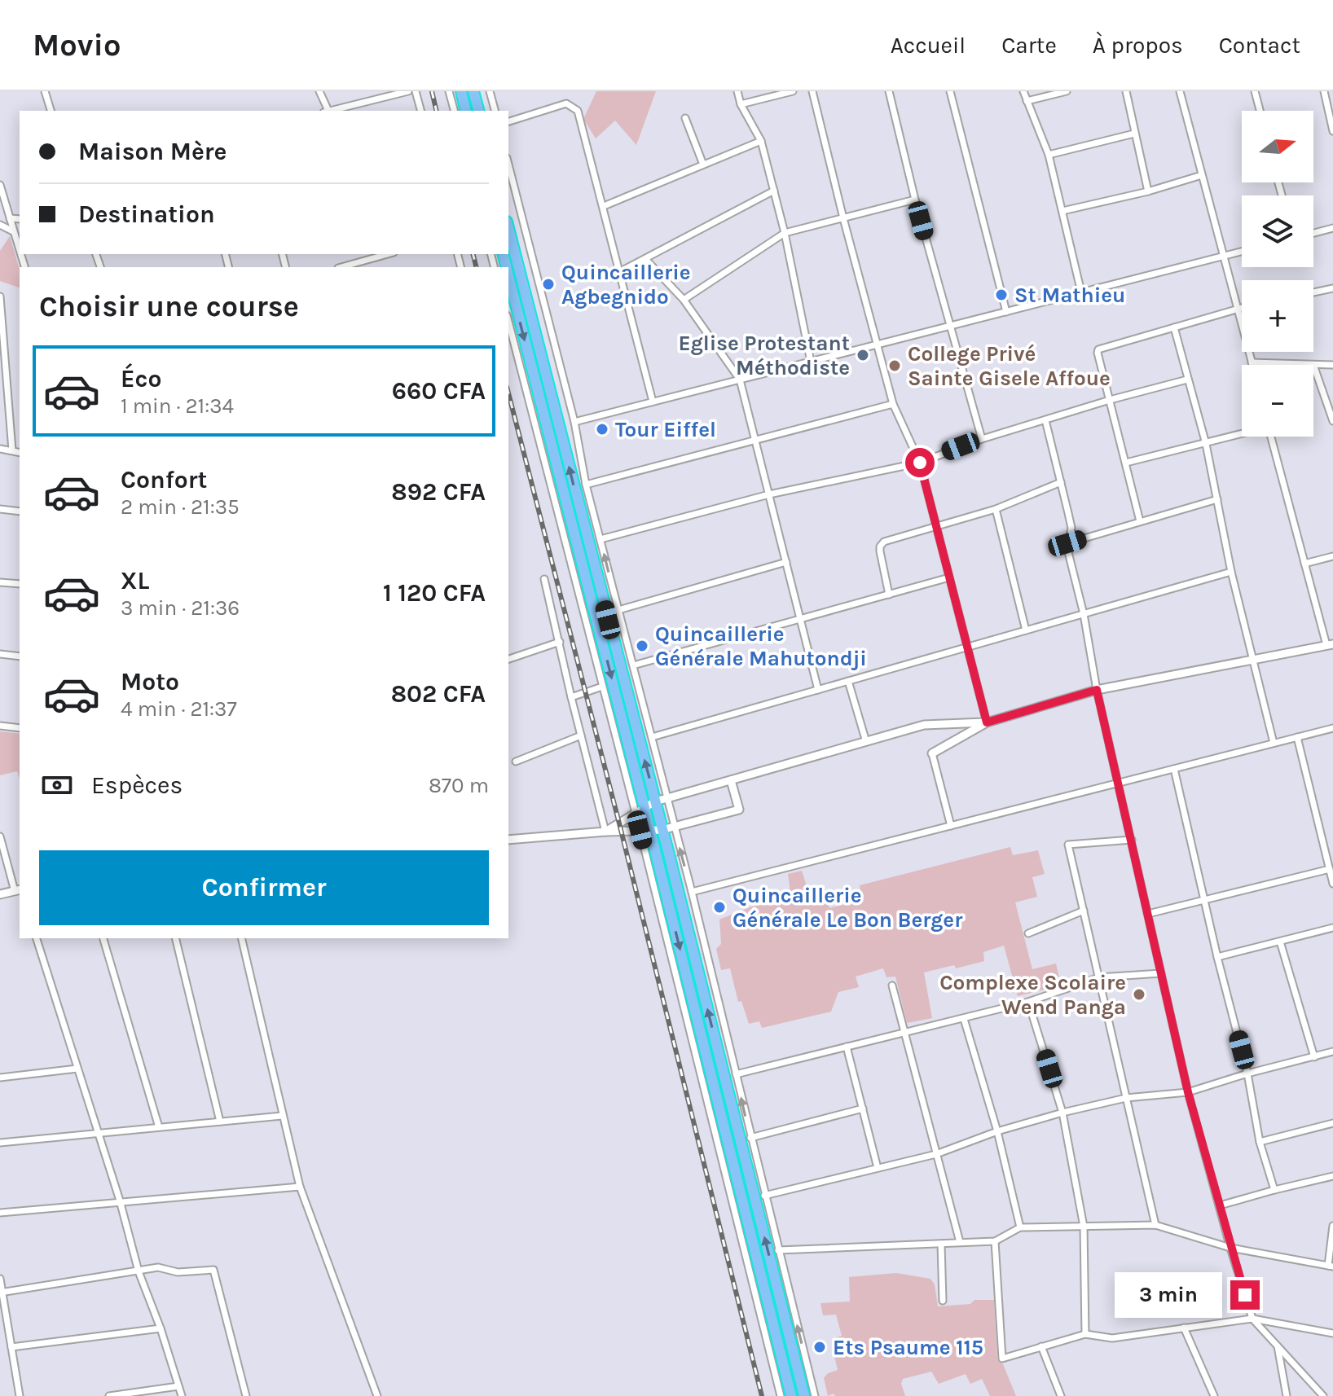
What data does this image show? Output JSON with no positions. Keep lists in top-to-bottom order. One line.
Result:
{"places":["Quincaillerie Agbegnido","St Mathieu","Eglise Protestant Méthodiste","College Privé Sainte Gisele Affoue","Tour Eiffel","Quincaillerie Générale Mahutondji","Quincaillerie Générale Le Bon Berger","Complexe Scolaire Wend Panga","Ets Psaume 115"],"north":"right","page":{"header":"Movio","nav":["Accueil","Carte","À propos","Contact"],"map_buttons":["+","−"],"banner":["Maison Mère","Destination"],"heading":"Choisir une course","list":[{"name":"Éco","note":"1 min · 21:34","value":"660 CFA"},{"name":"Confort","note":"2 min · 21:35","value":"892 CFA"},{"name":"XL","note":"3 min · 21:36","value":"1 120 CFA"},{"name":"Moto","note":"4 min · 21:37","value":"802 CFA"}],"pay":["Espèces","870 m"],"buttons":"Confirmer","bubble":"3 min"}}
